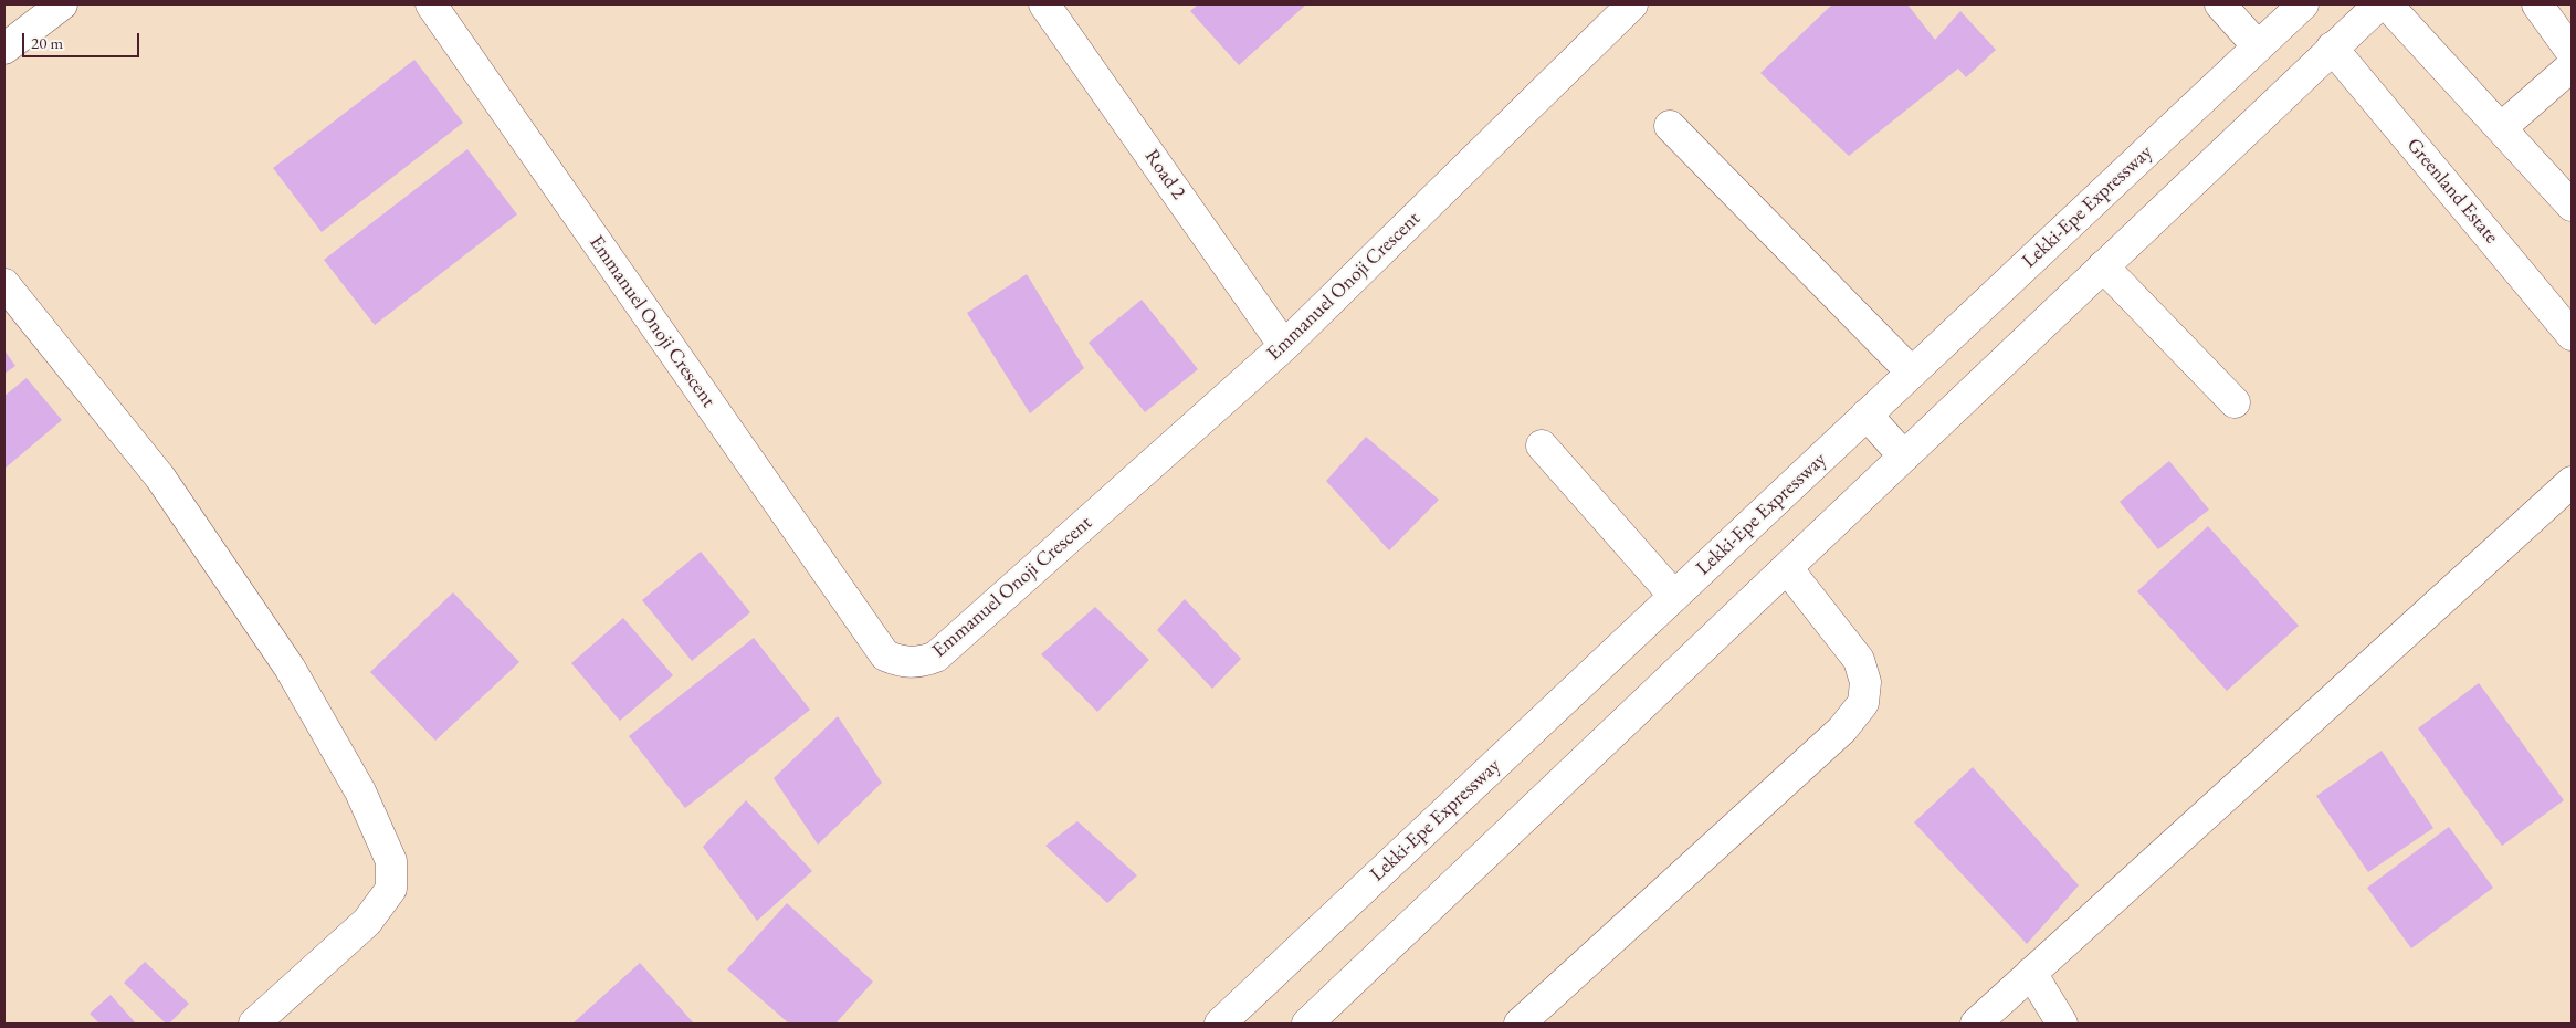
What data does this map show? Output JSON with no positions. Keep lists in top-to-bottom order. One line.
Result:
{"streets":{"main road":["Road 2","Greenland Estate","Lekki-Epe Expressway","Emmanuel Onoji Crescent"]},"crossings":[["Road 2","Emmanuel Onoji Crescent"]],"scale_bar":"20 m"}
